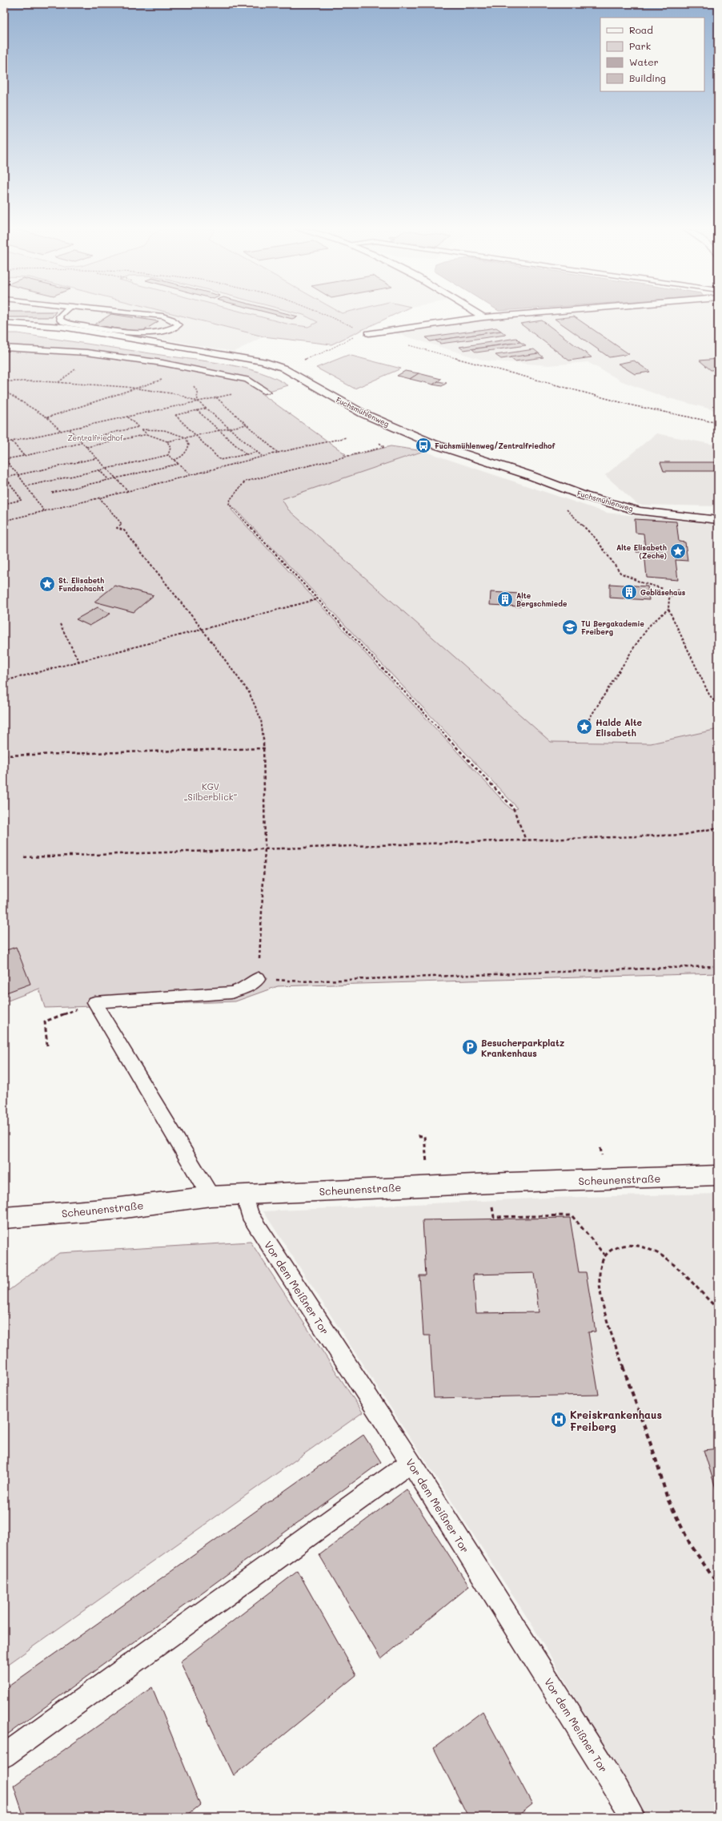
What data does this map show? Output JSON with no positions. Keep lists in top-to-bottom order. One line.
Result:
{"streets":{"street":["Fuchsmühlenweg","Scheunenstraße"],"lane":["Vor dem Meißner Tor"]},"crossings":[["Scheunenstraße","Vor dem Meißner Tor"]],"parks":["Zentralfriedhof","KGV „Silberblick“"],"places":{"bus stop":["Fuchsmühlenweg/Zentralfriedhof"],"place":["Alte Elisabeth (Zeche)","St. Elisabeth Fundschacht","Halde Alte Elisabeth"],"building":["Gebläsehaus","Alte Bergschmiede"],"school or university":["TU Bergakademie Freiberg"],"parking":["Besucherparkplatz Krankenhaus"],"hospital":["Kreiskrankenhaus Freiberg"]},"legend":["Road","Park","Water","Building"]}
